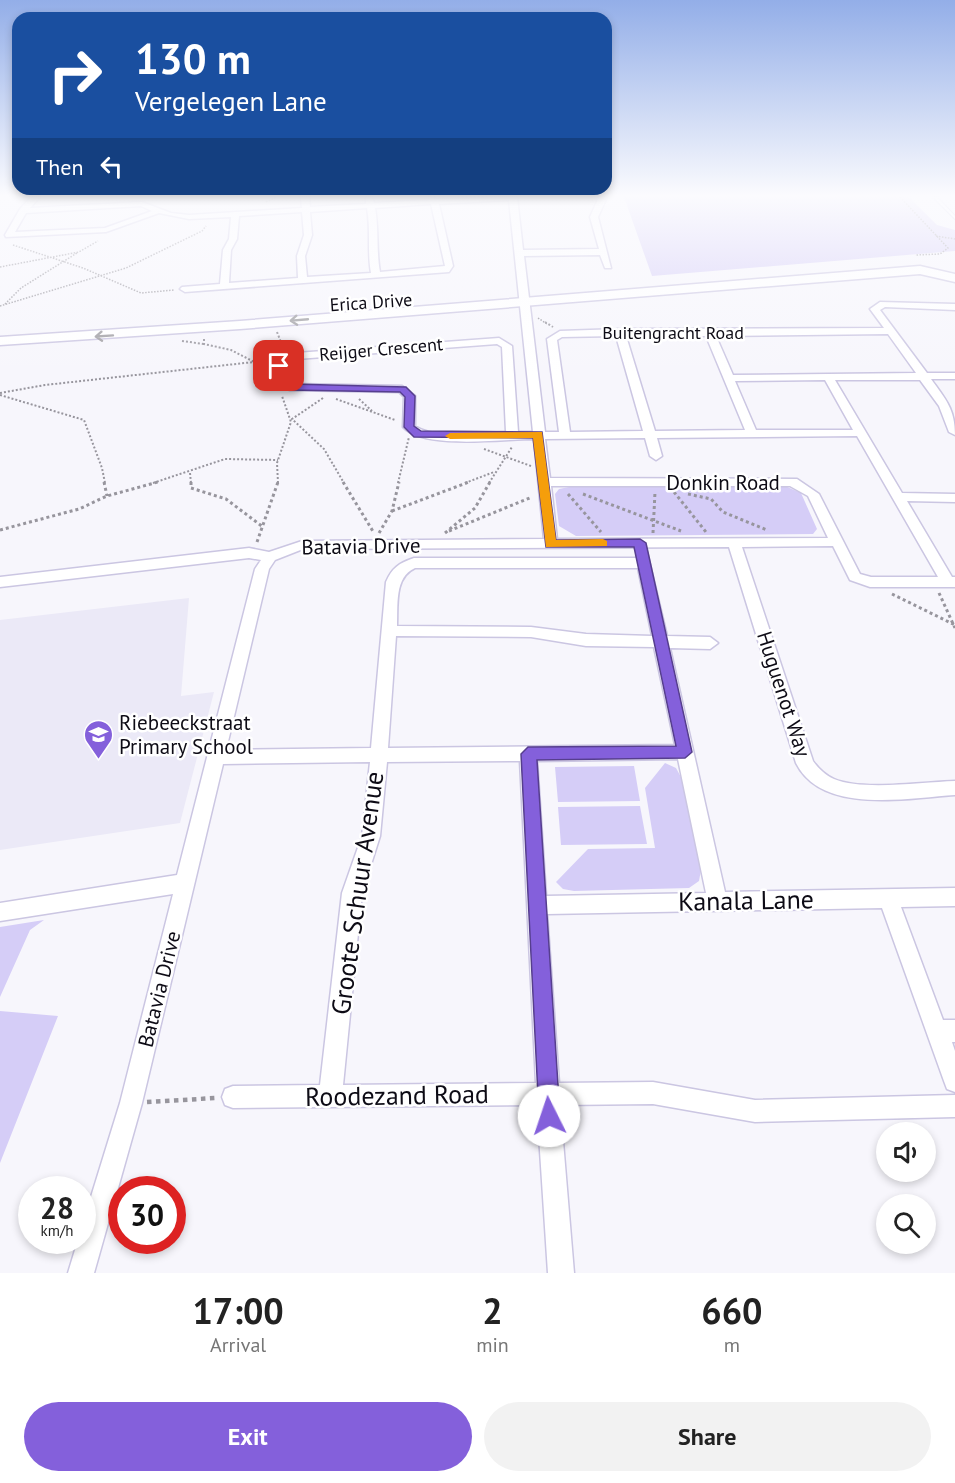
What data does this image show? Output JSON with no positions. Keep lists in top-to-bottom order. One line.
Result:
{"streets":{"main road":["Erica Drive"],"street":["Buitengracht Road","Reijger Crescent","Donkin Road","Batavia Drive","Huguenot Way","Groote Schuur Avenue","Kanala Lane","Roodezand Road"]},"crossings":[["Donkin Road","Batavia Drive"],["Batavia Drive","Huguenot Way"],["Batavia Drive","Groote Schuur Avenue"],["Groote Schuur Avenue","Roodezand Road"]],"places":{"school or university":["Riebeeckstraat Primary School"]},"page":{"turn":["130 m","Vergelegen Lane"],"then":"Then","speed":"28 km/h","limit":"30","eta":["17:00","Arrival","2","min","660","m"],"buttons":["Exit","Share"]}}
